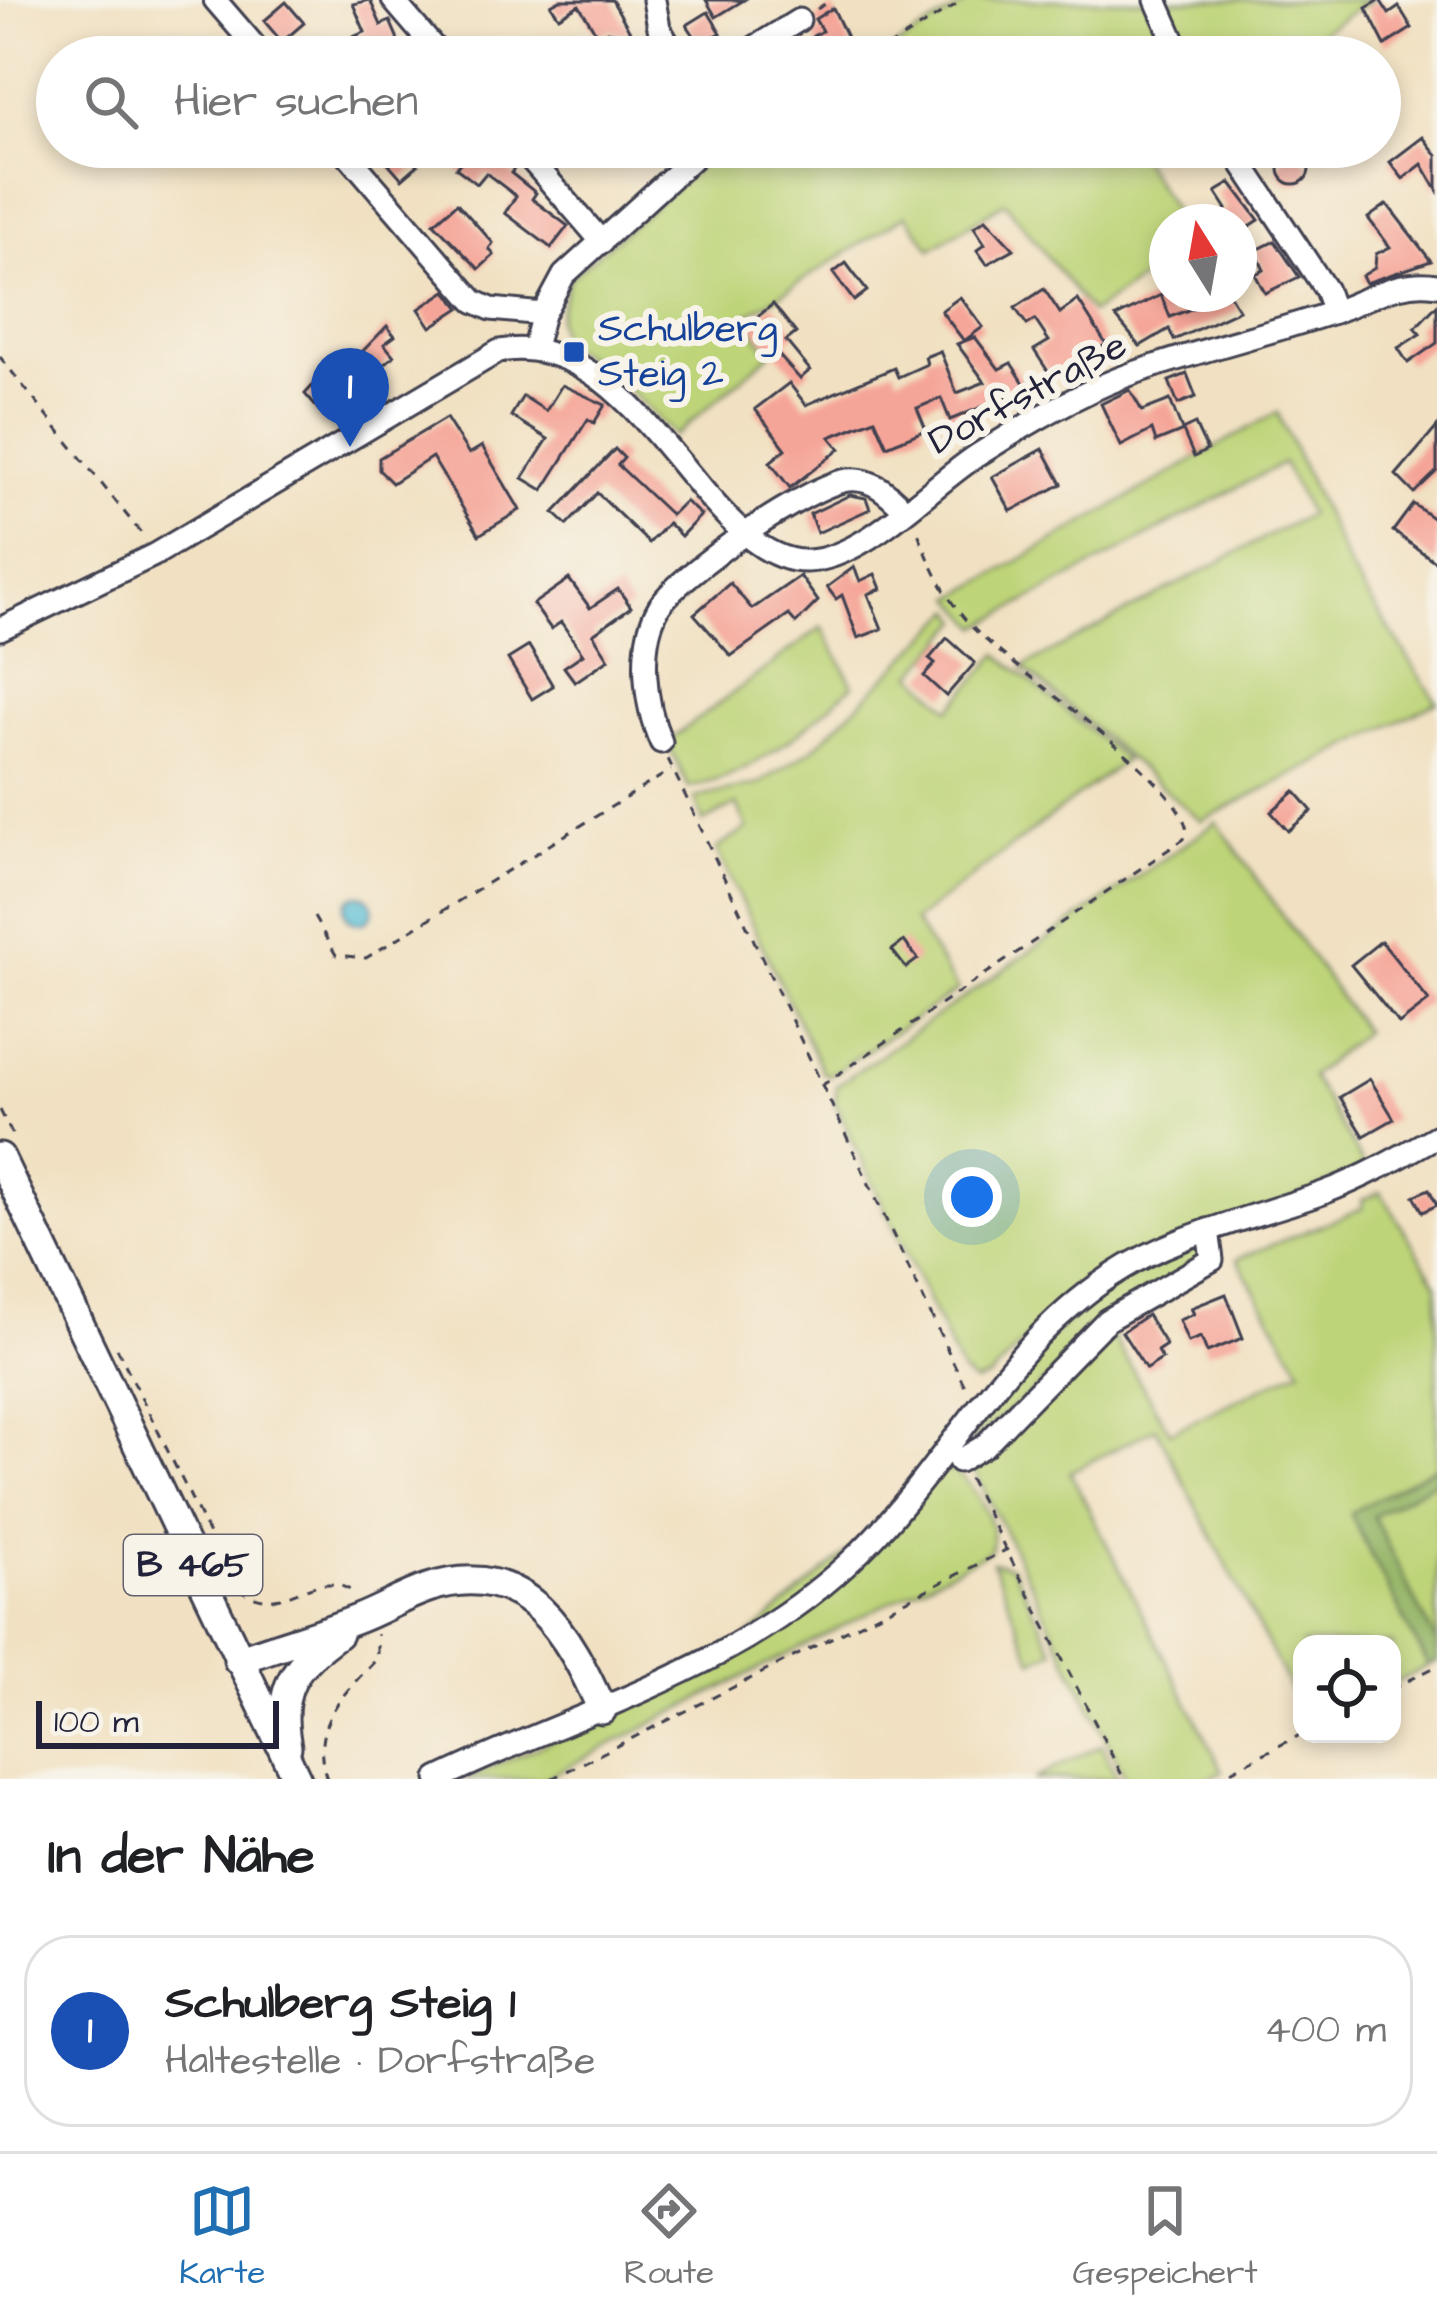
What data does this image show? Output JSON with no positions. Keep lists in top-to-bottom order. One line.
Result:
{"streets":{"main road":["B 465"],"street":["Dorfstraße"]},"places":{"transit":["Schulberg Steig 2"]},"scale_bar":"100 m","north":"top","page":{"search":"Hier suchen","pins":"1","scale":"100 m","heading":"In der Nähe","list":[{"mark":"1","name":"Schulberg Steig 1","note":"Haltestelle · Dorfstraße","value":"400 m"}],"nav":["Karte","Route","Gespeichert"]}}
